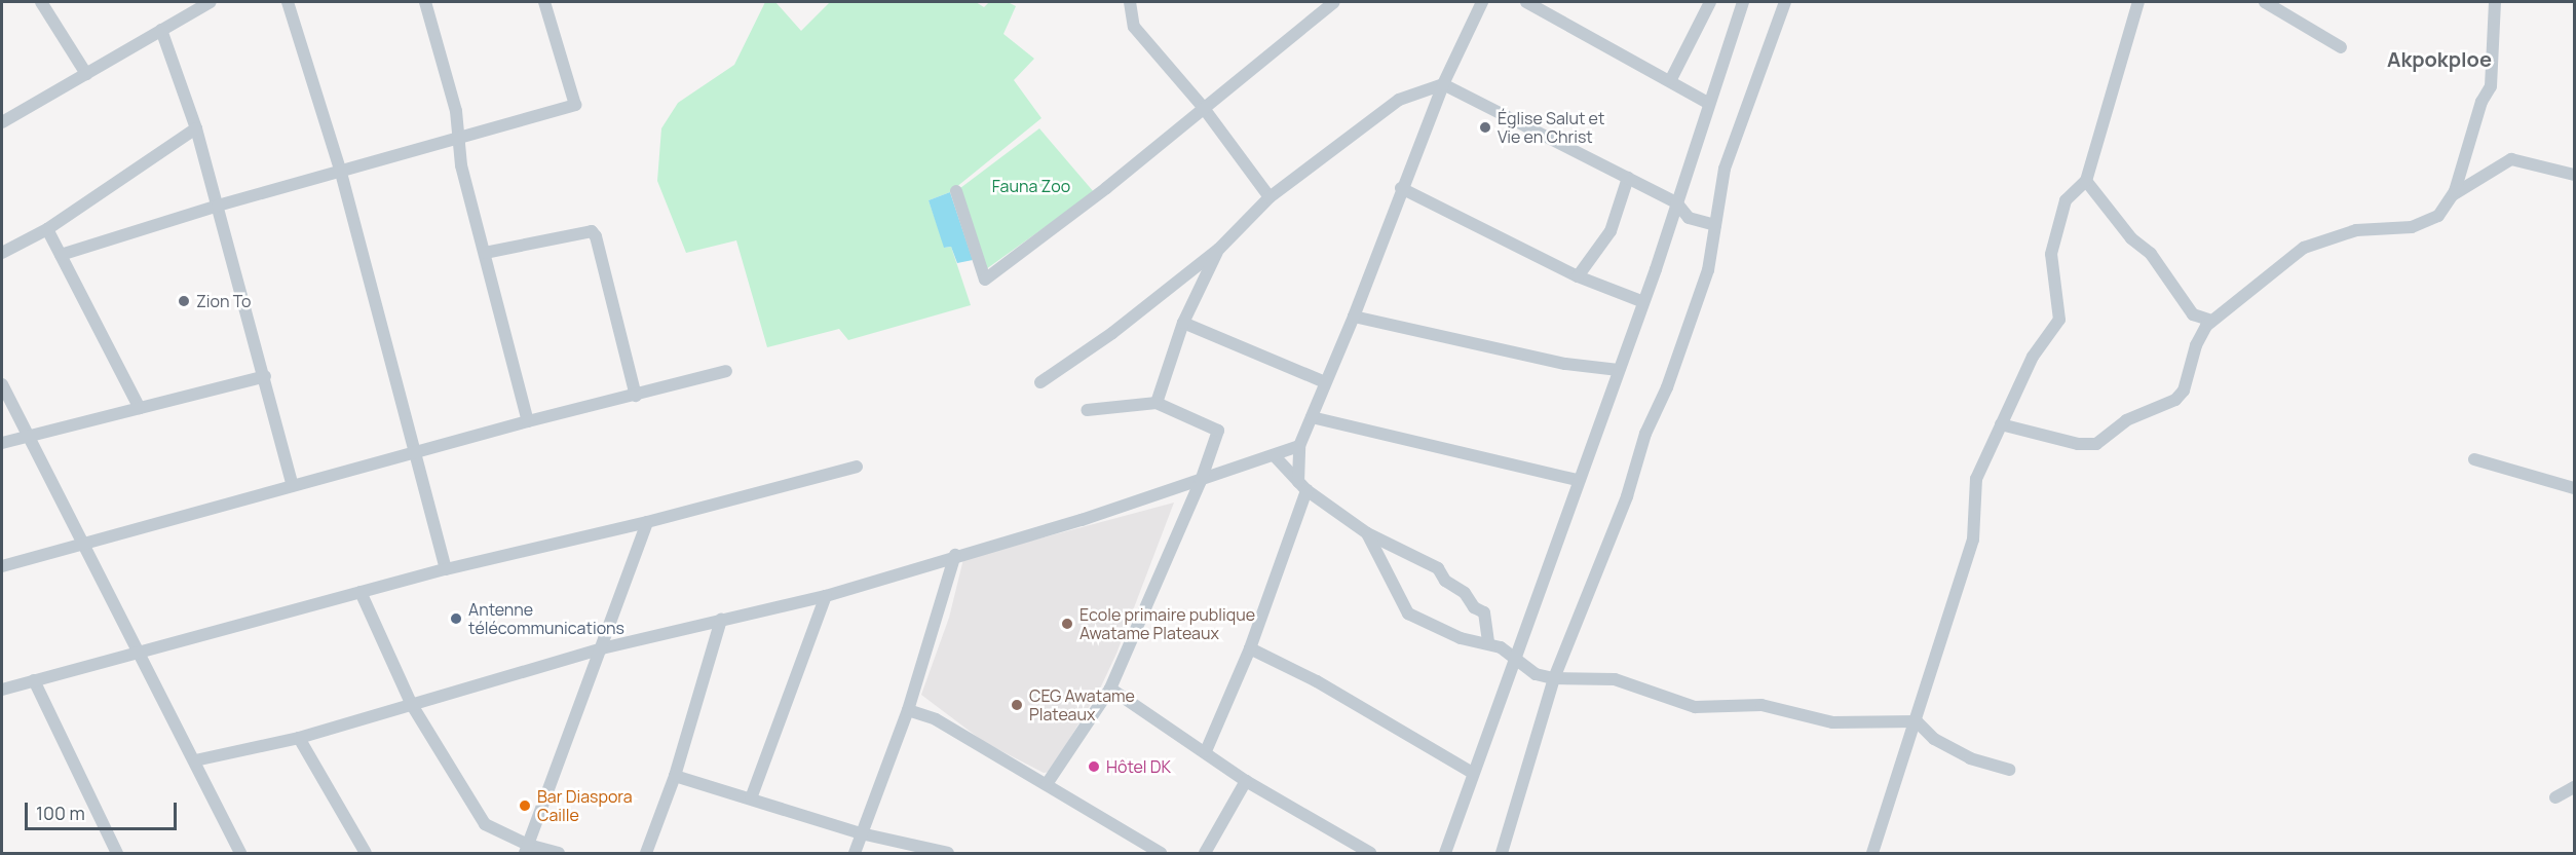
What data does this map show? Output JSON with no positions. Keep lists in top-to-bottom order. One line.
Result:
{"districts":["Akpokploe"],"parks":["Fauna Zoo"],"places":["Église Salut et Vie en Christ","Zion To","Antenne télécommunications","Ecole primaire publique Awatame Plateaux","CEG Awatame Plateaux","Hôtel DK","Bar Diaspora Caille"],"scale_bar":"100 m"}
